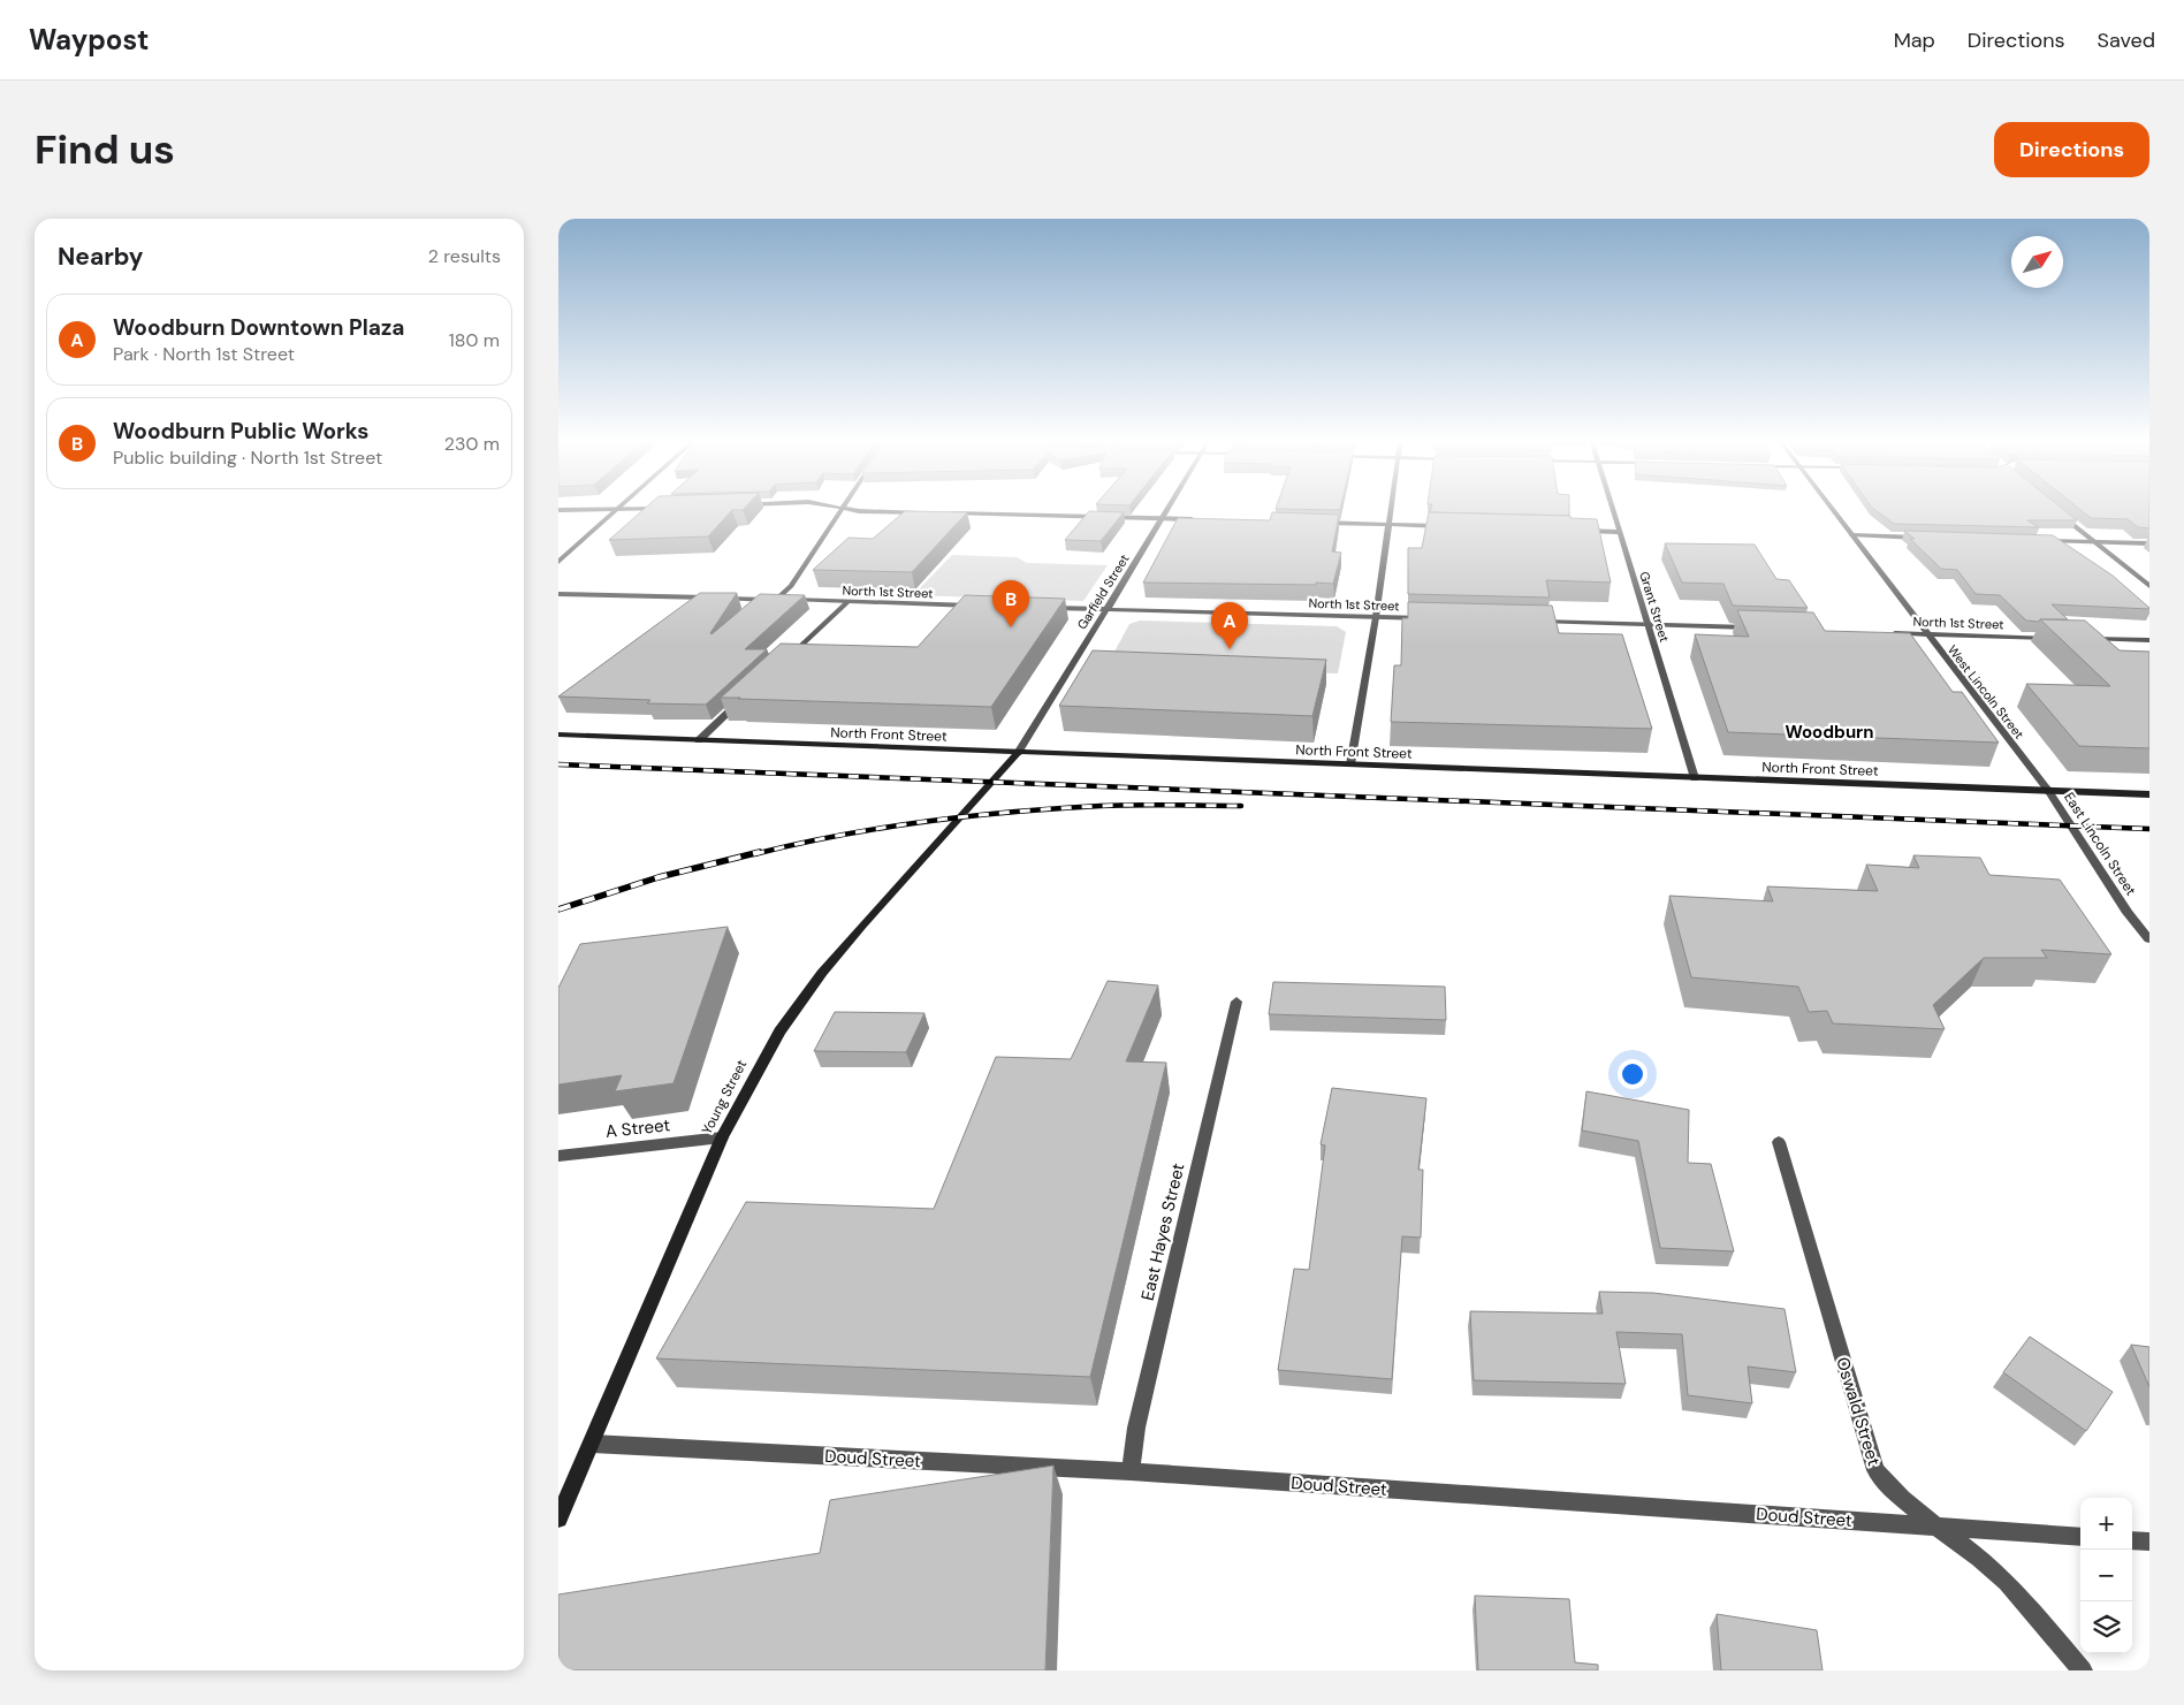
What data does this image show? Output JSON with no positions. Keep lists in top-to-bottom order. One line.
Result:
{"streets":{"main road":["North Front Street","Young Street"],"street":["North 1st Street","Garfield Street","Grant Street","West Lincoln Street","East Lincoln Street","A Street","East Hayes Street","Oswald Street","Doud Street"]},"crossings":[["North 1st Street","Garfield Street"],["North 1st Street","West Lincoln Street"],["Garfield Street","North Front Street"],["Garfield Street","Young Street"],["Grant Street","North Front Street"],["West Lincoln Street","North Front Street"],["West Lincoln Street","East Lincoln Street"],["North Front Street","East Lincoln Street"],["North Front Street","Young Street"],["Young Street","A Street"],["Young Street","Doud Street"],["East Hayes Street","Doud Street"],["Oswald Street","Doud Street"]],"districts":["Woodburn"],"north":"top right","page":{"header":"Waypost","nav":["Map","Directions","Saved"],"buttons":"Directions","title":"Find us","heading":["Nearby","2 results"],"list":[{"mark":"A","name":"Woodburn Downtown Plaza","note":"Park · North 1st Street","value":"180 m"},{"mark":"B","name":"Woodburn Public Works","note":"Public building · North 1st Street","value":"230 m"}],"pins":["B","A"],"map_buttons":["+","−"]}}
